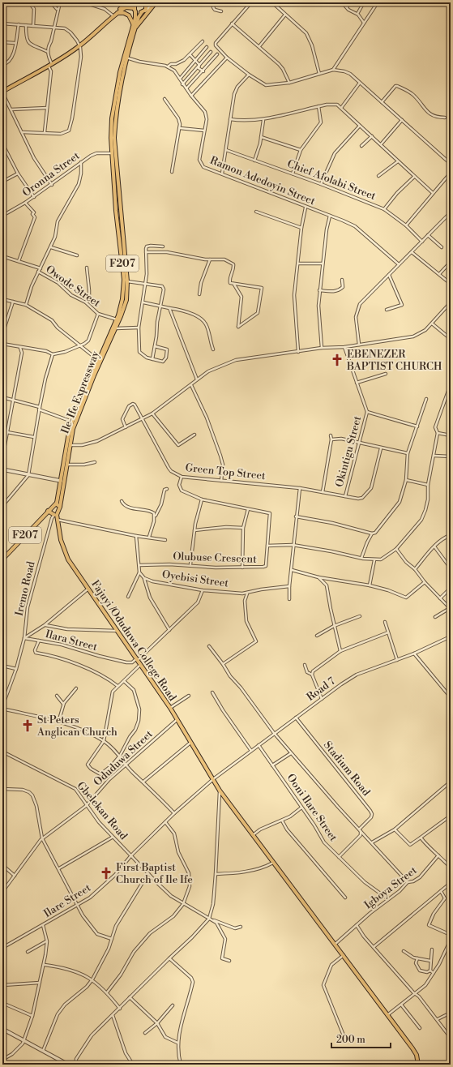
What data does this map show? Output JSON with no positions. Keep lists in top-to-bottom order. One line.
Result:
{"streets":{"main road":["F207","Ile-Ife Expressway","Fajuyi /Oduduwa College Road"],"street":["Oronna Street","Chief Afolabi Street","Ramon Adedoyin Street","Owode Street","Okintigu Street","Green Top Street","Olubuse Crescent","Oyebisi Street","Iremo Road","Ilara Street","Road 7","Oduduwa Street","Stadium Road","Ooni Ilare Street","Gbelekan Road","Igboya Street","Ilare Street"]},"crossings":[["Oronna Street","Ile-Ife Expressway"],["F207","Ile-Ife Expressway"],["Owode Street","Ile-Ife Expressway"],["Okintigu Street","Green Top Street"],["Green Top Street","Olubuse Crescent"],["Iremo Road","Ilara Street"],["Iremo Road","Fajuyi /Oduduwa College Road"],["Ilara Street","Fajuyi /Oduduwa College Road"],["Fajuyi /Oduduwa College Road","Road 7"],["Fajuyi /Oduduwa College Road","Oduduwa Street"],["Fajuyi /Oduduwa College Road","Igboya Street"],["Road 7","Stadium Road"],["Road 7","Ooni Ilare Street"],["Road 7","Ilare Street"],["Oduduwa Street","Gbelekan Road"],["Ooni Ilare Street","Igboya Street"],["Gbelekan Road","Ilare Street"]],"places":{"church":["EBENEZER BAPTIST CHURCH","St Peters Anglican Church","First Baptist Church of Ile Ife"]},"scale_bar":"200 m"}
